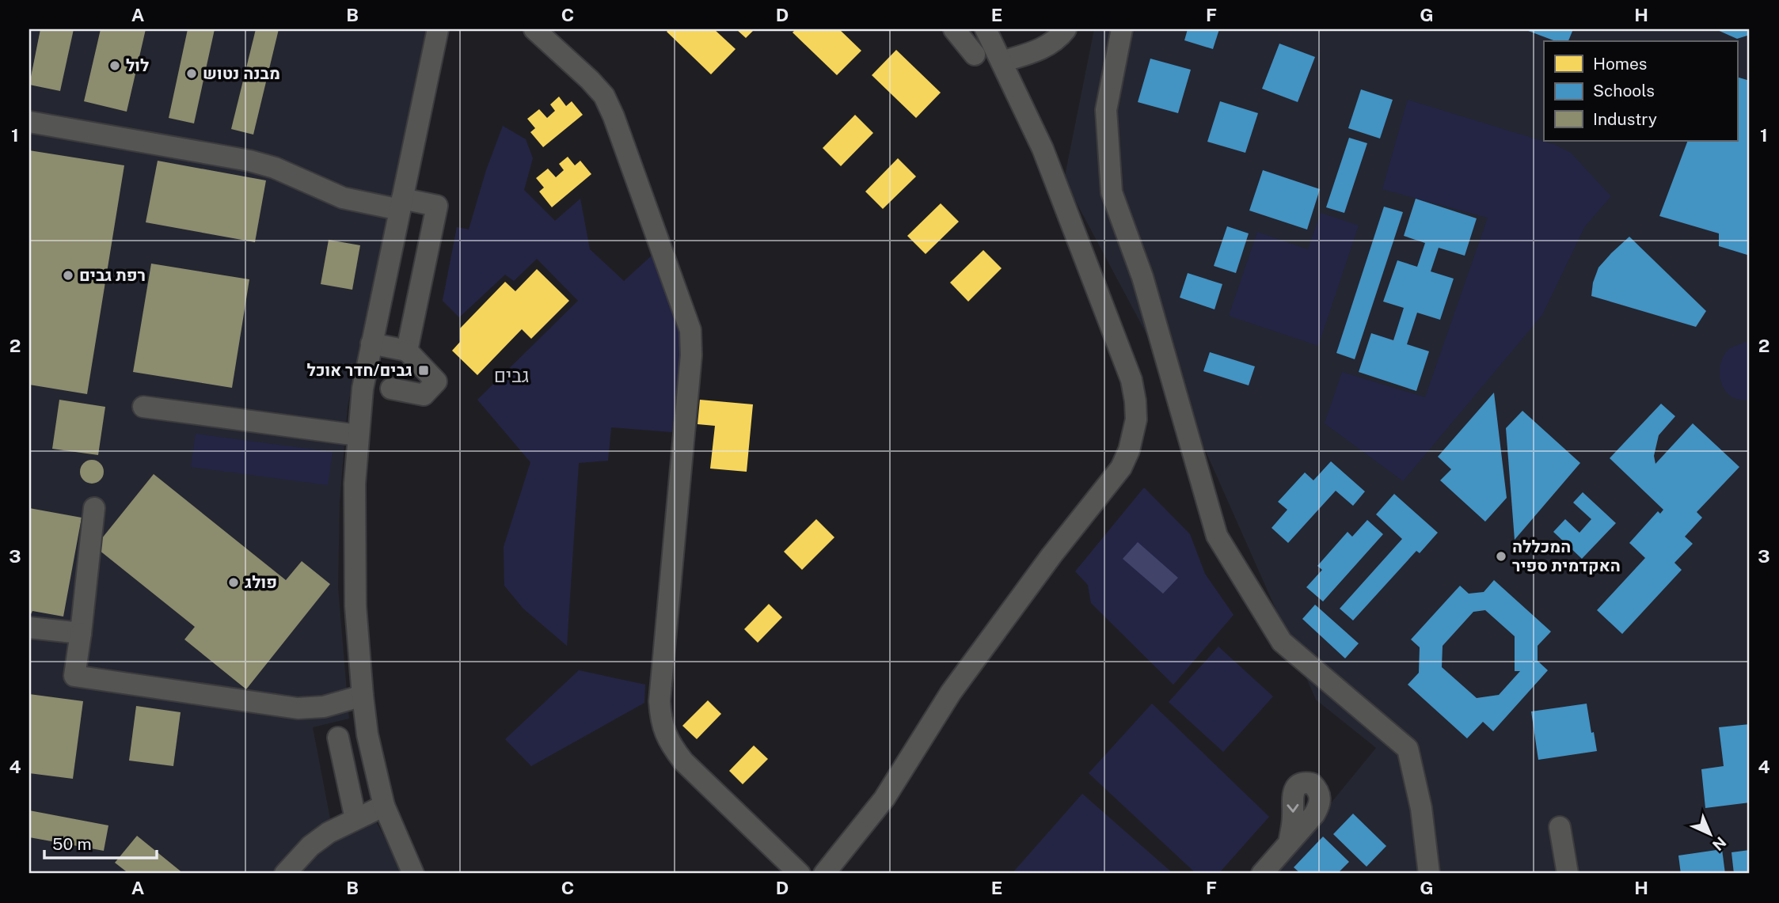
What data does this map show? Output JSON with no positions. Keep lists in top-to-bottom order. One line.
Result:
{"districts":["גבים"],"places":{"other":["לול","מבנה נטוש","רפת גבים","המכללה האקדמית ספיר","פולג"],"transit":["גבים/חדר אוכל"]},"legend":["Homes","Schools","Industry"],"scale_bar":"50 m","north":"bottom right","grid":{"columns":["A","B","C","D","E","F","G","H"],"rows":["1","2","3","4"]}}
